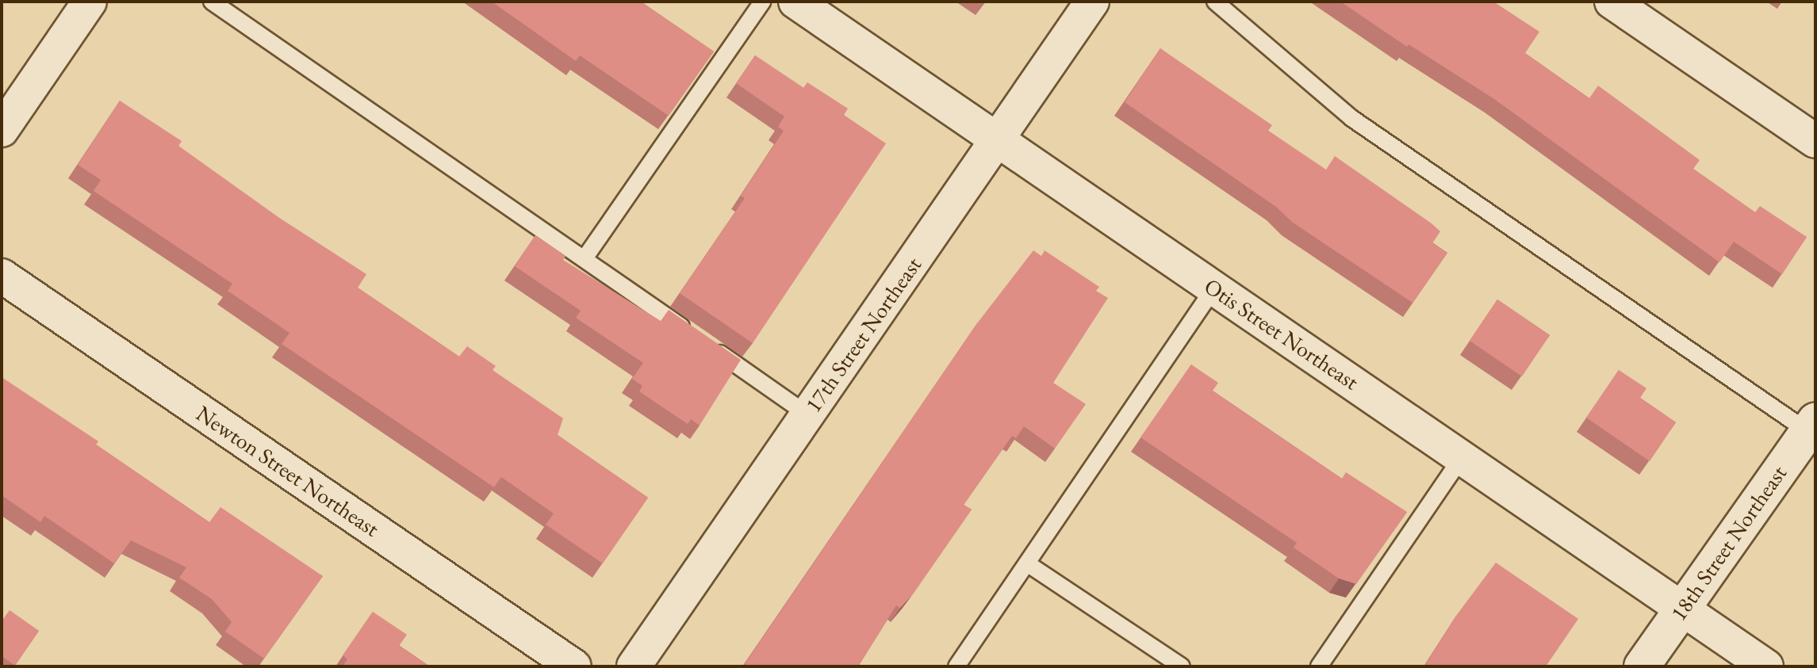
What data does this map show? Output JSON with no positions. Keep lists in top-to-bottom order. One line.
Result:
{"streets":{"main road":["18th Street Northeast"],"street":["Otis Street Northeast","17th Street Northeast","Newton Street Northeast"]},"crossings":[["Otis Street Northeast","17th Street Northeast"],["Otis Street Northeast","18th Street Northeast"]]}
